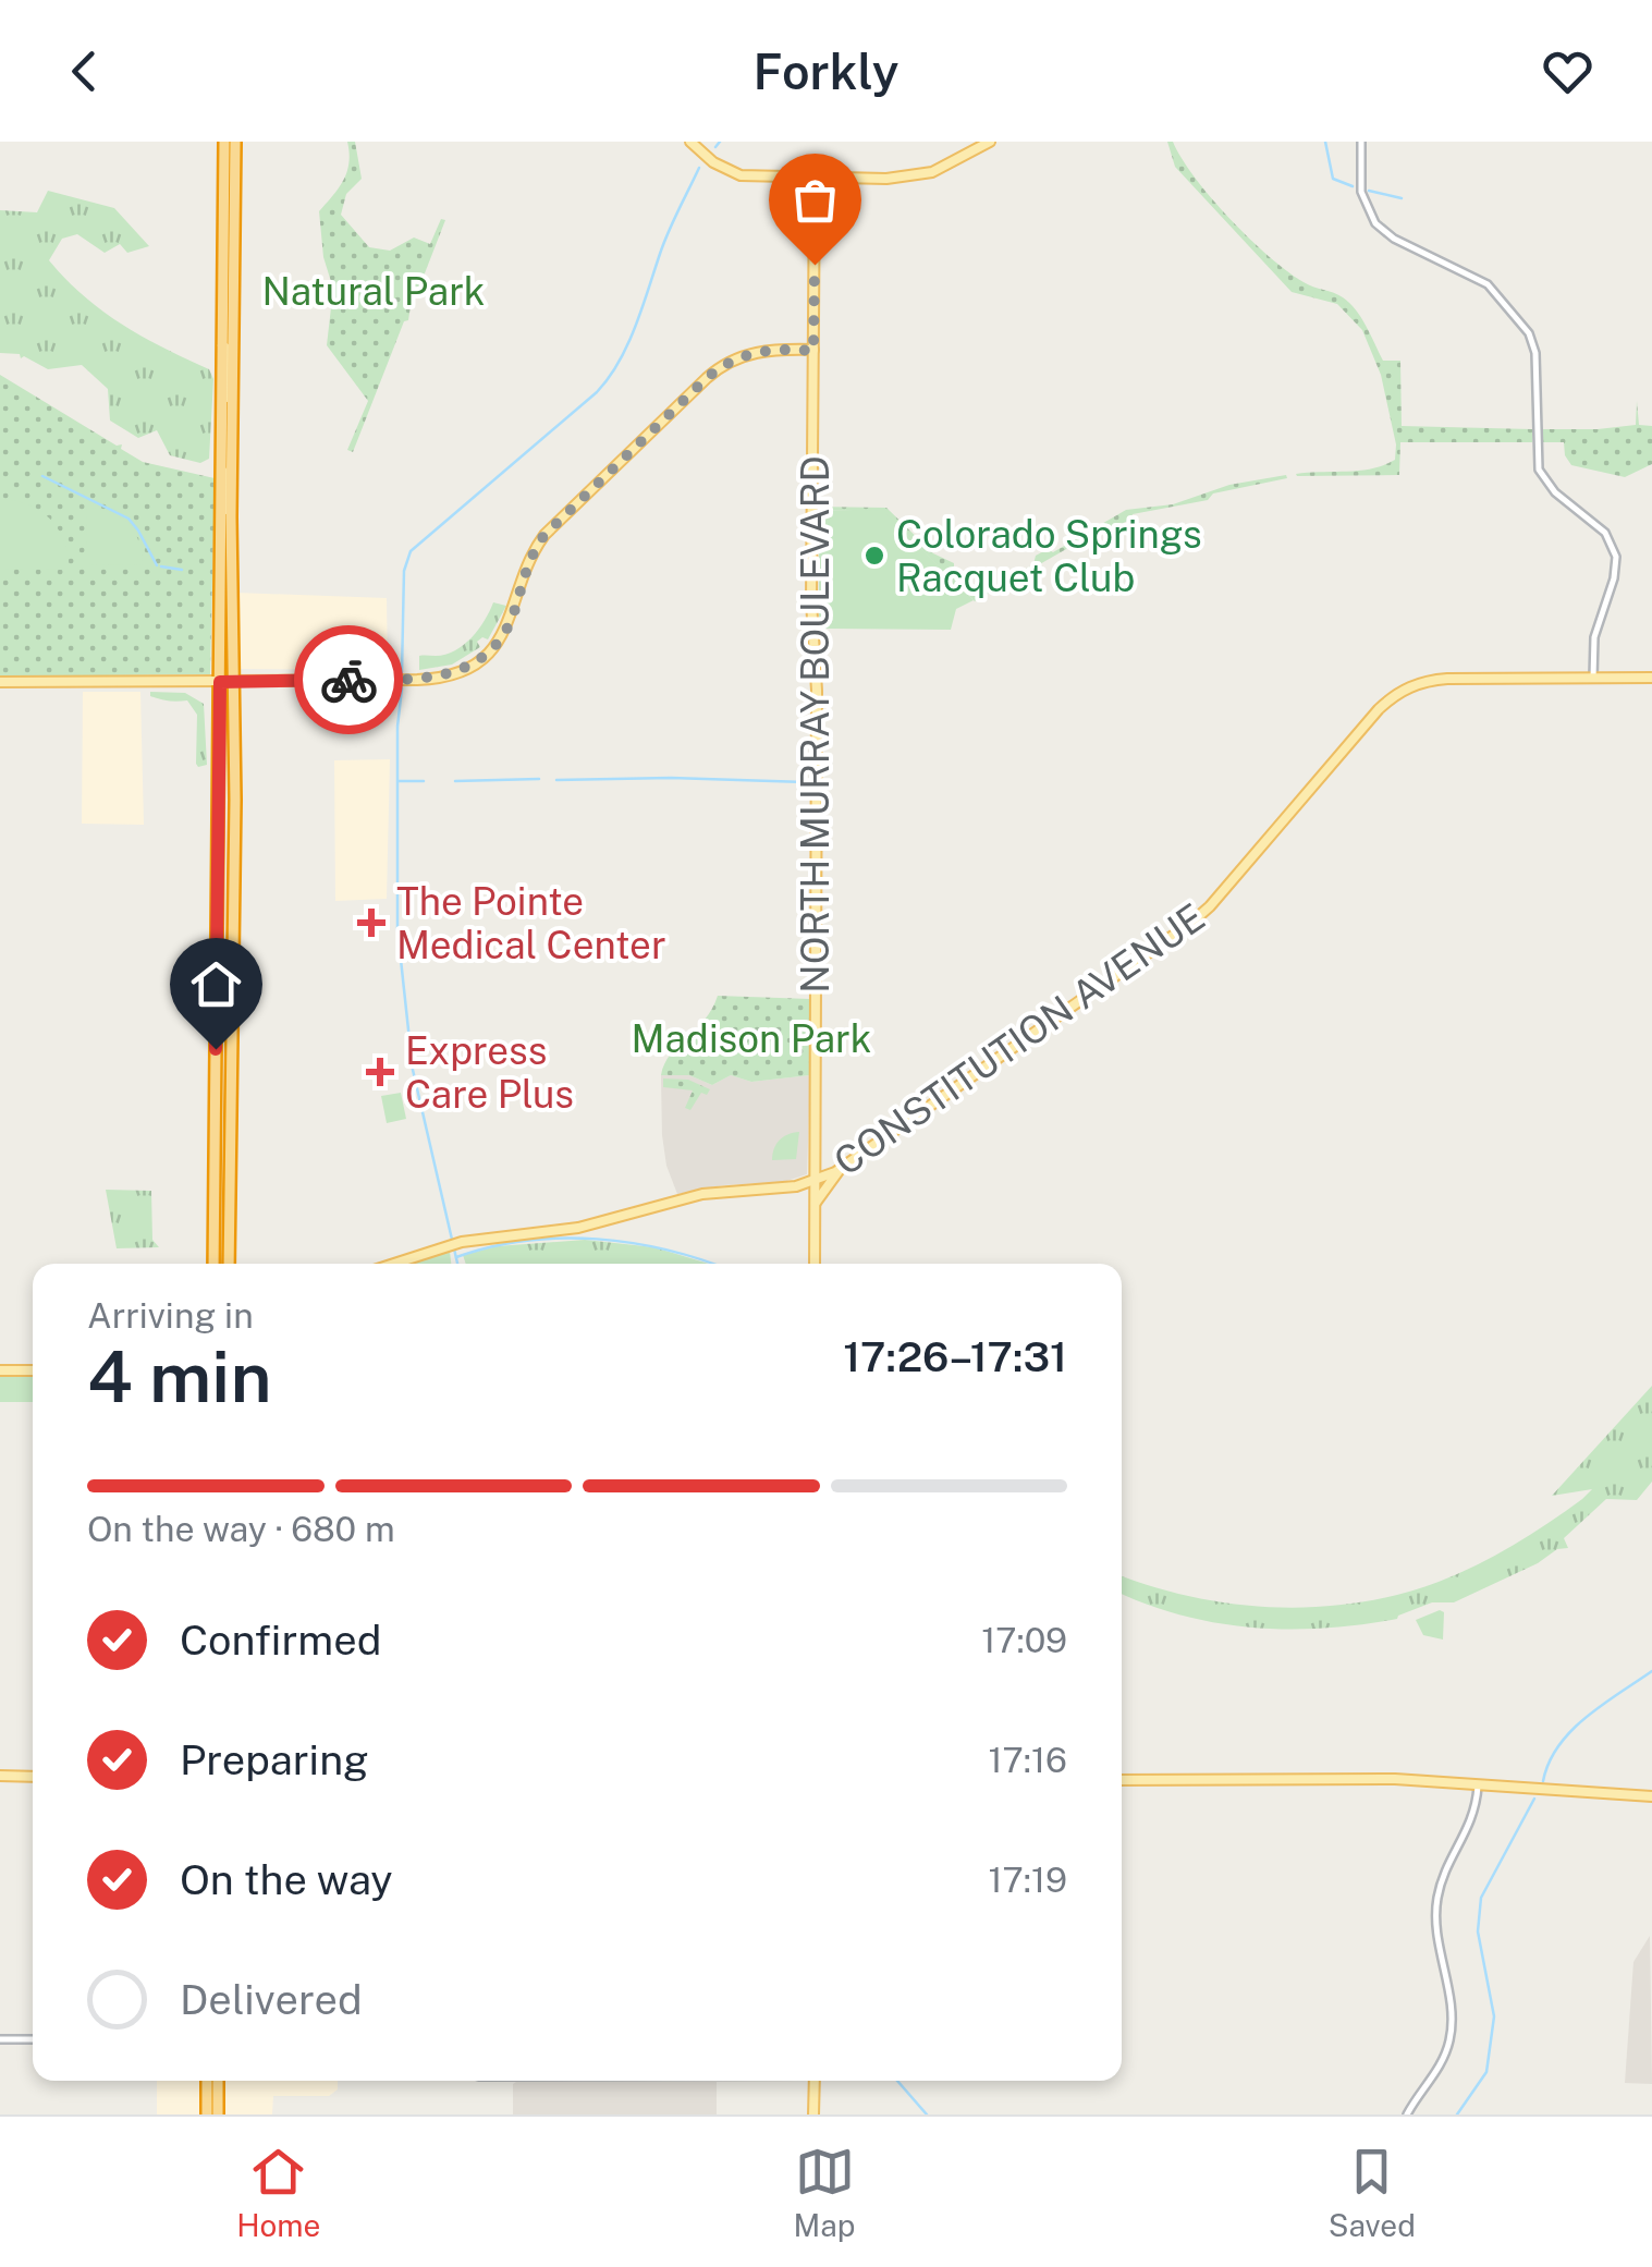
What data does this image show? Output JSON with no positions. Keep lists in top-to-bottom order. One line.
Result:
{"streets":{"main road":["NORTH MURRAY BOULEVARD","CONSTITUTION AVENUE"]},"crossings":[["NORTH MURRAY BOULEVARD","CONSTITUTION AVENUE"]],"parks":["Natural Park","Madison Park"],"places":{"other":["Colorado Springs Racquet Club"],"health":["The Pointe Medical Center","Express Care Plus"]},"page":{"header":"Forkly","heading":["4 min","Arriving in","17:26–17:31"],"bar":"On the way · 680 m","list":[["Confirmed","17:09"],["Preparing","17:16"],["On the way","17:19"],"Delivered"],"tabs":["Home","Map","Saved"]}}
